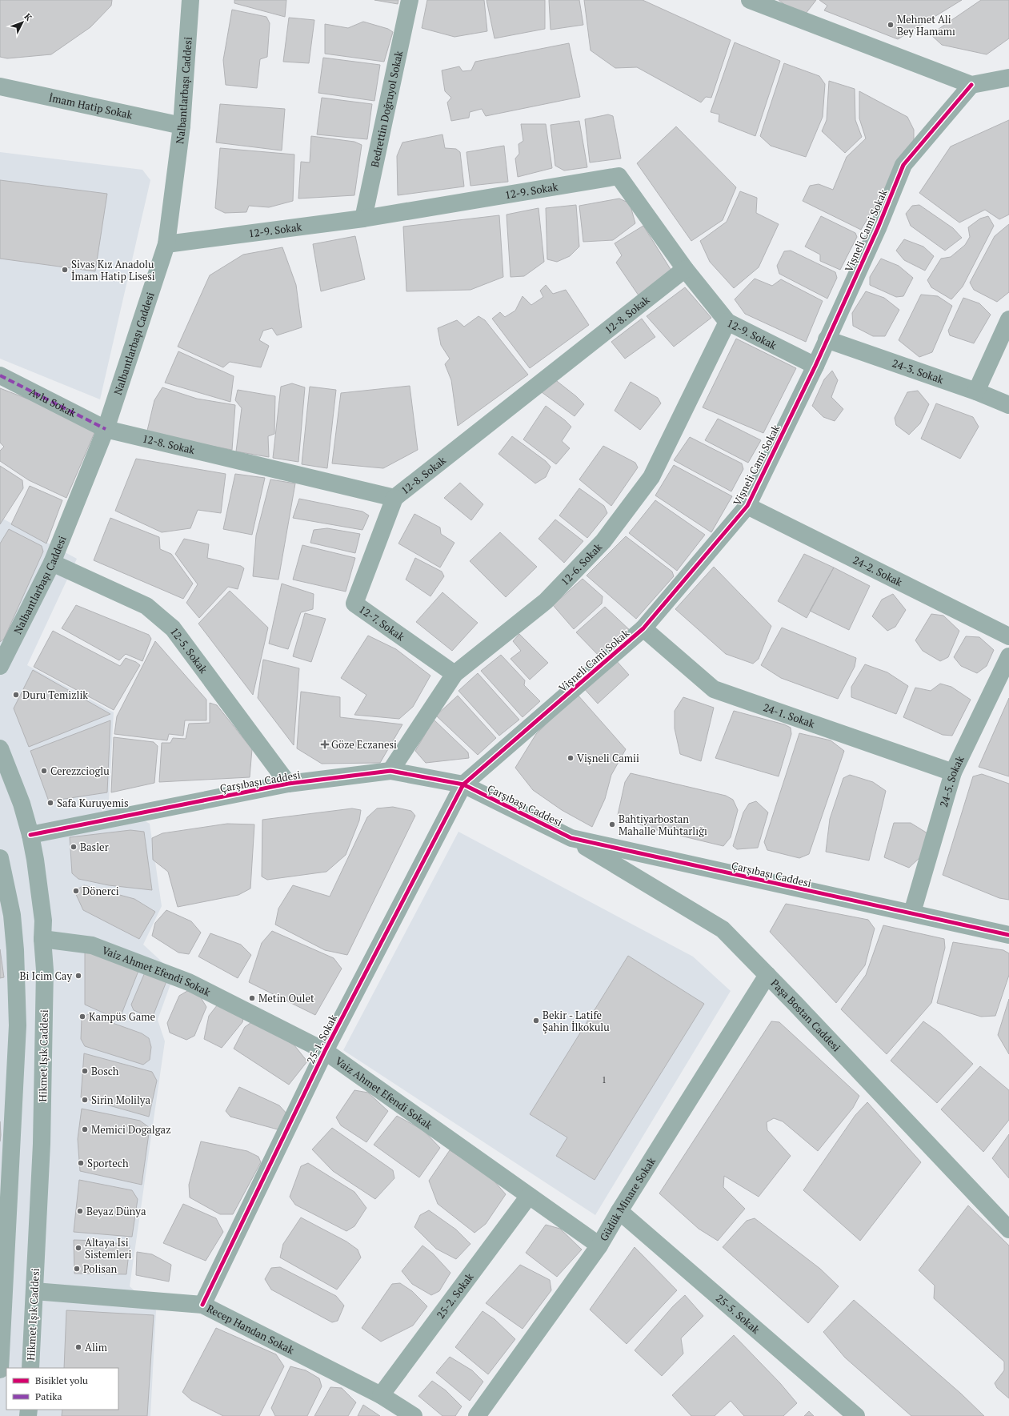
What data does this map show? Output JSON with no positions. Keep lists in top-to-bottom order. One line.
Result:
{"streets":{"street":["Nalbantlarbaşı Caddesi","İmam Hatip Sokak","Bedrettin Doğruyol Sokak","12-9. Sokak","Vişneli Cami Sokak","12-8. Sokak","24-3. Sokak","Avlu Sokak","12-6. Sokak","24-2. Sokak","12-7. Sokak","12-5. Sokak","24-1. Sokak","Çarşıbaşı Caddesi","24-5. Sokak","Vaiz Ahmet Efendi Sokak","Paşa Bostan Caddesi","25-1. Sokak","Hikmet Işık Caddesi","Güdük Minare Sokak","25-2. Sokak","25-5. Sokak","Recep Handan Sokak"]},"crossings":[["Nalbantlarbaşı Caddesi","İmam Hatip Sokak"],["Nalbantlarbaşı Caddesi","12-9. Sokak"],["Nalbantlarbaşı Caddesi","12-8. Sokak"],["Nalbantlarbaşı Caddesi","Avlu Sokak"],["Nalbantlarbaşı Caddesi","12-5. Sokak"],["Bedrettin Doğruyol Sokak","12-9. Sokak"],["12-9. Sokak","Vişneli Cami Sokak"],["12-9. Sokak","12-8. Sokak"],["12-9. Sokak","12-6. Sokak"],["Vişneli Cami Sokak","24-3. Sokak"],["Vişneli Cami Sokak","24-2. Sokak"],["Vişneli Cami Sokak","24-1. Sokak"],["Vişneli Cami Sokak","Çarşıbaşı Caddesi"],["Vişneli Cami Sokak","25-1. Sokak"],["12-8. Sokak","Avlu Sokak"],["12-8. Sokak","12-7. Sokak"],["12-6. Sokak","12-7. Sokak"],["12-6. Sokak","Çarşıbaşı Caddesi"],["12-5. Sokak","Çarşıbaşı Caddesi"],["24-1. Sokak","24-5. Sokak"],["Çarşıbaşı Caddesi","24-5. Sokak"],["Çarşıbaşı Caddesi","Paşa Bostan Caddesi"],["Çarşıbaşı Caddesi","25-1. Sokak"],["Çarşıbaşı Caddesi","Hikmet Işık Caddesi"],["Vaiz Ahmet Efendi Sokak","25-1. Sokak"],["Vaiz Ahmet Efendi Sokak","Hikmet Işık Caddesi"],["Vaiz Ahmet Efendi Sokak","Güdük Minare Sokak"],["Vaiz Ahmet Efendi Sokak","25-2. Sokak"],["Paşa Bostan Caddesi","Güdük Minare Sokak"],["25-1. Sokak","Recep Handan Sokak"],["Hikmet Işık Caddesi","Recep Handan Sokak"],["Güdük Minare Sokak","25-5. Sokak"],["25-2. Sokak","Recep Handan Sokak"]],"places":{"other":["Mehmet Ali Bey Hamamı","Sivas Kız Anadolu İmam Hatip Lisesi","Duru Temizlik","Vişneli Camii","Cerezzcioglu","Safa Kuruyemis","Bahtiyarbostan Mahalle Muhtarlığı","Basler","Dönerci","Bi Icim Cay","Metin Oulet","Kampüs Game","Bekir - Latife Şahin İlkokulu","Bosch","Sirin Molilya","Memici Dogalgaz","Sportech","Beyaz Dünya","Altaya Isi Sistemleri","Polisan","Alim"],"health":["Göze Eczanesi"]},"house_numbers":["1"],"legend":["Bisiklet yolu","Patika"],"north":"top right"}
